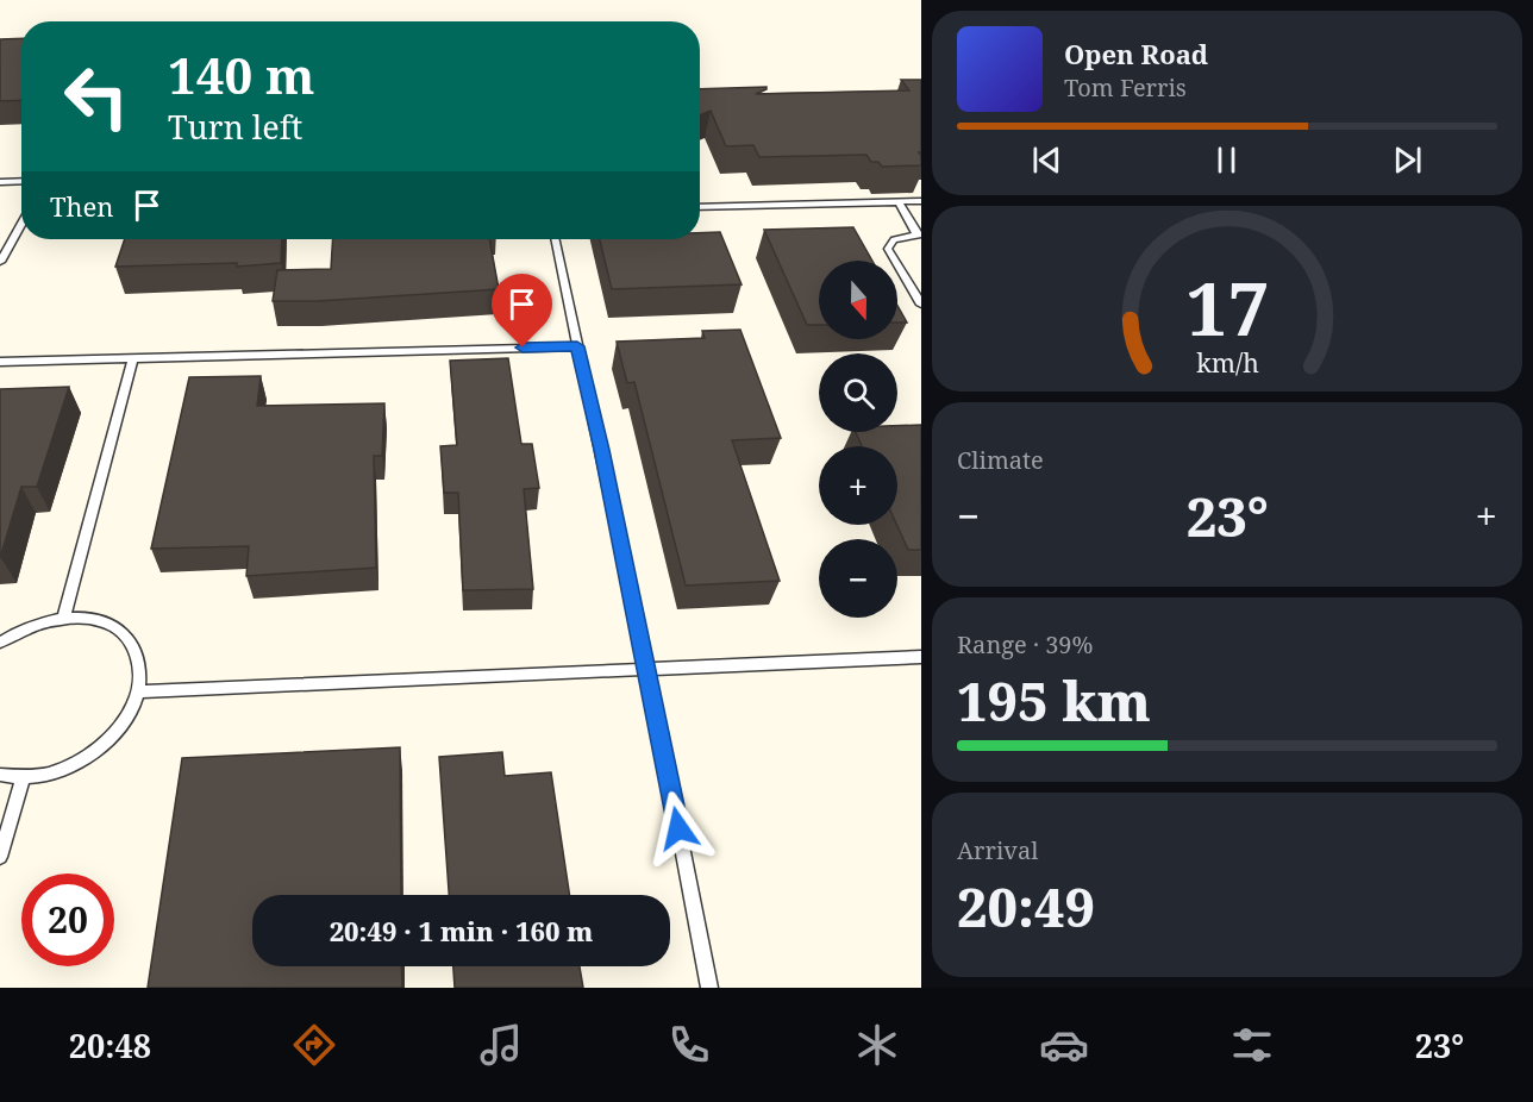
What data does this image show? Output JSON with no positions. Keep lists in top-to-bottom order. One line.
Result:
{"north":"bottom","page":{"turn":["140 m","Turn left"],"song":["Open Road","Tom Ferris"],"then":"Then","map_buttons":["+","−"],"tile":["Climate",["Range · 39%","195 km"],["Arrival","20:49"]],"heat":["−","23°","+"],"limit":"20","trip":"20:49 · 1 min · 160 m","tabs":["20:48","23°"],"gauge":["17","km/h"]}}
